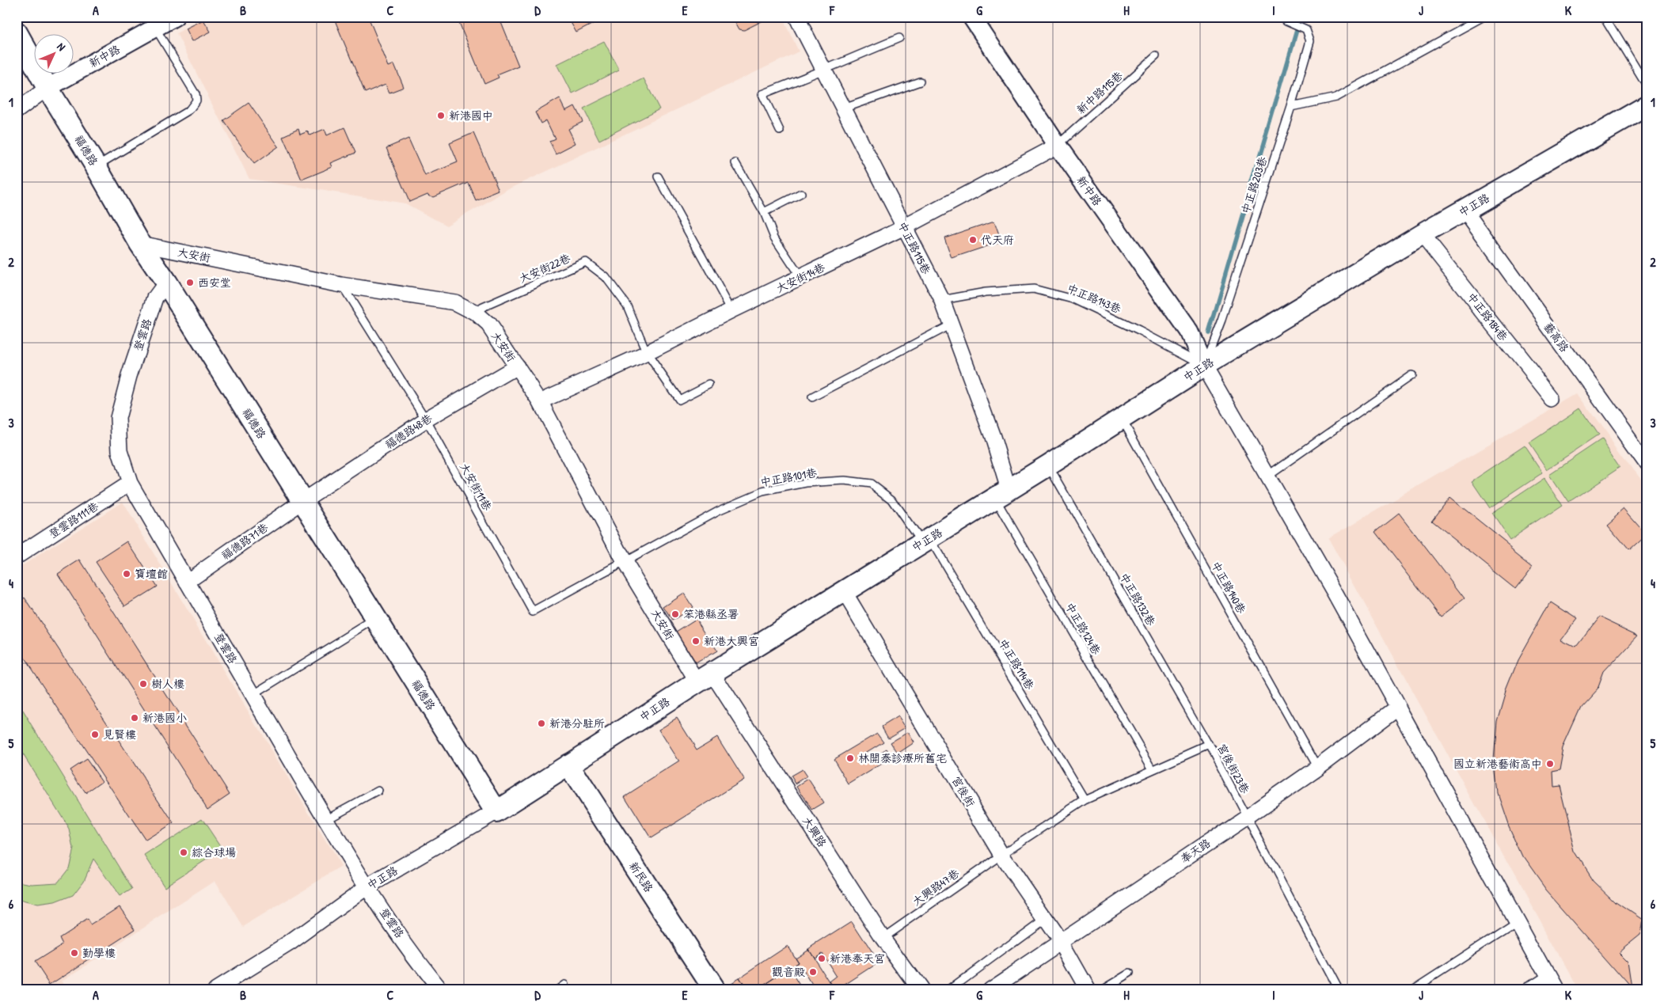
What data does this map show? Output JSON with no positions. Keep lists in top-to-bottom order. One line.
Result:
{"streets":{"main road":["福德路","中正路","新民路"],"street":["新中路","中正路115巷","大安街","大安街14巷","中正路184巷","登雲路","藝高路","福德路48巷","登雲路111巷","福德路71巷","宮後街","大興路","奉天路"],"lane":["新中路115巷","中正路203巷","大安街22巷","中正路143巷","中正路101巷","大安街11巷","中正路140巷","中正路132巷","中正路124巷","中正路114巷","宮後街23巷","大興路47巷"]},"crossings":[["新中路","新中路115巷"],["新中路","福德路"],["新中路","中正路203巷"],["新中路","中正路"],["新中路","大安街14巷"],["新中路","中正路143巷"],["新中路115巷","大安街14巷"],["福德路","中正路"],["福德路","大安街"],["福德路","登雲路"],["福德路","福德路48巷"],["福德路","福德路71巷"],["中正路203巷","中正路"],["中正路203巷","中正路143巷"],["中正路","中正路115巷"],["中正路","大安街"],["中正路","中正路143巷"],["中正路","中正路184巷"],["中正路","登雲路"],["中正路","藝高路"],["中正路","中正路101巷"],["中正路","中正路140巷"],["中正路","中正路132巷"],["中正路","中正路124巷"],["中正路","中正路114巷"],["中正路","宮後街"],["中正路","大興路"],["中正路","新民路"],["中正路115巷","大安街14巷"],["中正路115巷","中正路143巷"],["中正路115巷","中正路124巷"],["大安街","大安街22巷"],["大安街","大安街14巷"],["大安街","福德路48巷"],["大安街","中正路101巷"],["大安街","大安街11巷"],["大安街","大興路"],["大安街22巷","大安街14巷"],["登雲路","登雲路111巷"],["登雲路","福德路71巷"],["福德路48巷","大安街11巷"],["福德路48巷","福德路71巷"],["中正路101巷","大安街11巷"],["中正路101巷","中正路114巷"],["中正路140巷","奉天路"],["中正路132巷","宮後街23巷"],["中正路124巷","宮後街23巷"],["中正路114巷","宮後街23巷"],["宮後街23巷","宮後街"],["宮後街23巷","奉天路"],["宮後街23巷","大興路47巷"],["宮後街","奉天路"],["宮後街","大興路47巷"],["大興路","大興路47巷"]],"places":["新港國中","代天府","西安堂","寶壇館","笨港縣丞署","新港大興宮","樹人樓","新港國小","新港分駐所","見賢樓","林開泰診療所舊宅","國立新港藝術高中","綜合球場","勤學樓","新港奉天宮","觀音殿"],"north":"top right","grid":{"columns":["A","B","C","D","E","F","G","H","I","J","K"],"rows":["1","2","3","4","5","6"]}}
